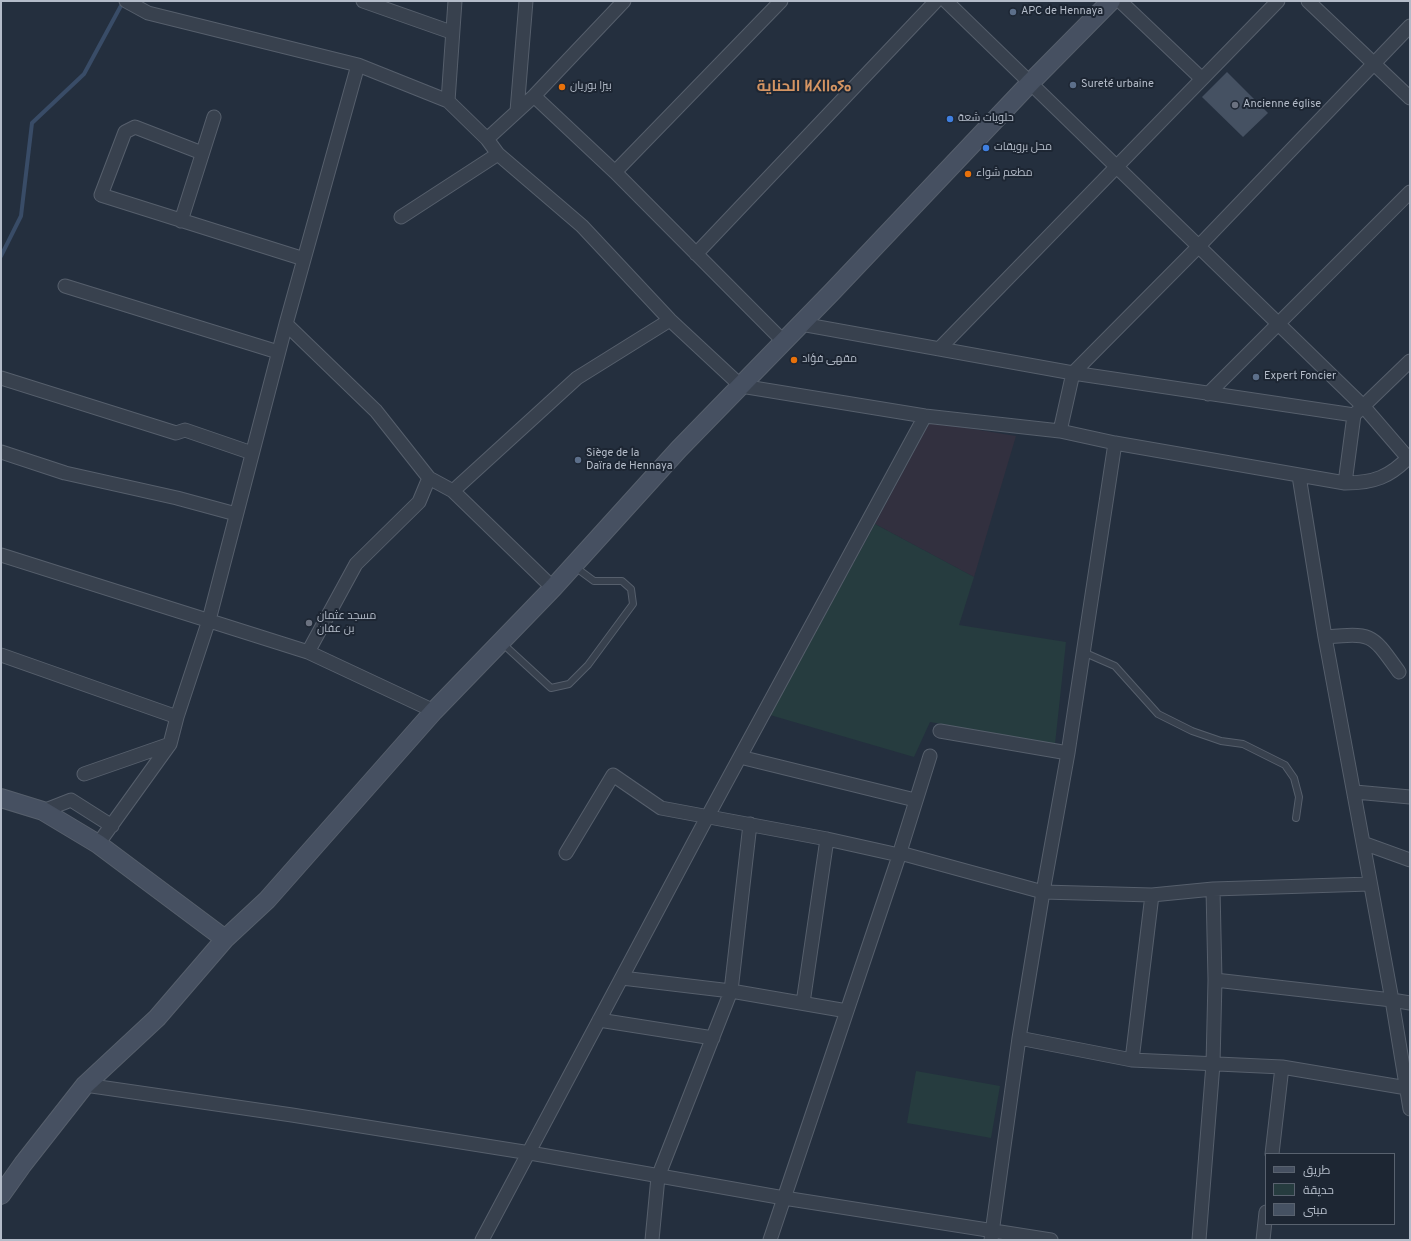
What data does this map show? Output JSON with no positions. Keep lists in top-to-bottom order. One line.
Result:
{"districts":["الحناية ⵍⵃⵏⵏⴰⵢⴰ"],"places":["APC de Hennaya","Sureté urbaine","بيزا بوريان","Ancienne église","حلويات شعة","محل برويقات","مطعم شواء","مقهى فؤاد","Expert Foncier","Siège de la Daïra de Hennaya","مسجد عثمان بن عفان"],"legend":["طريق","حديقة","مبنى"]}
